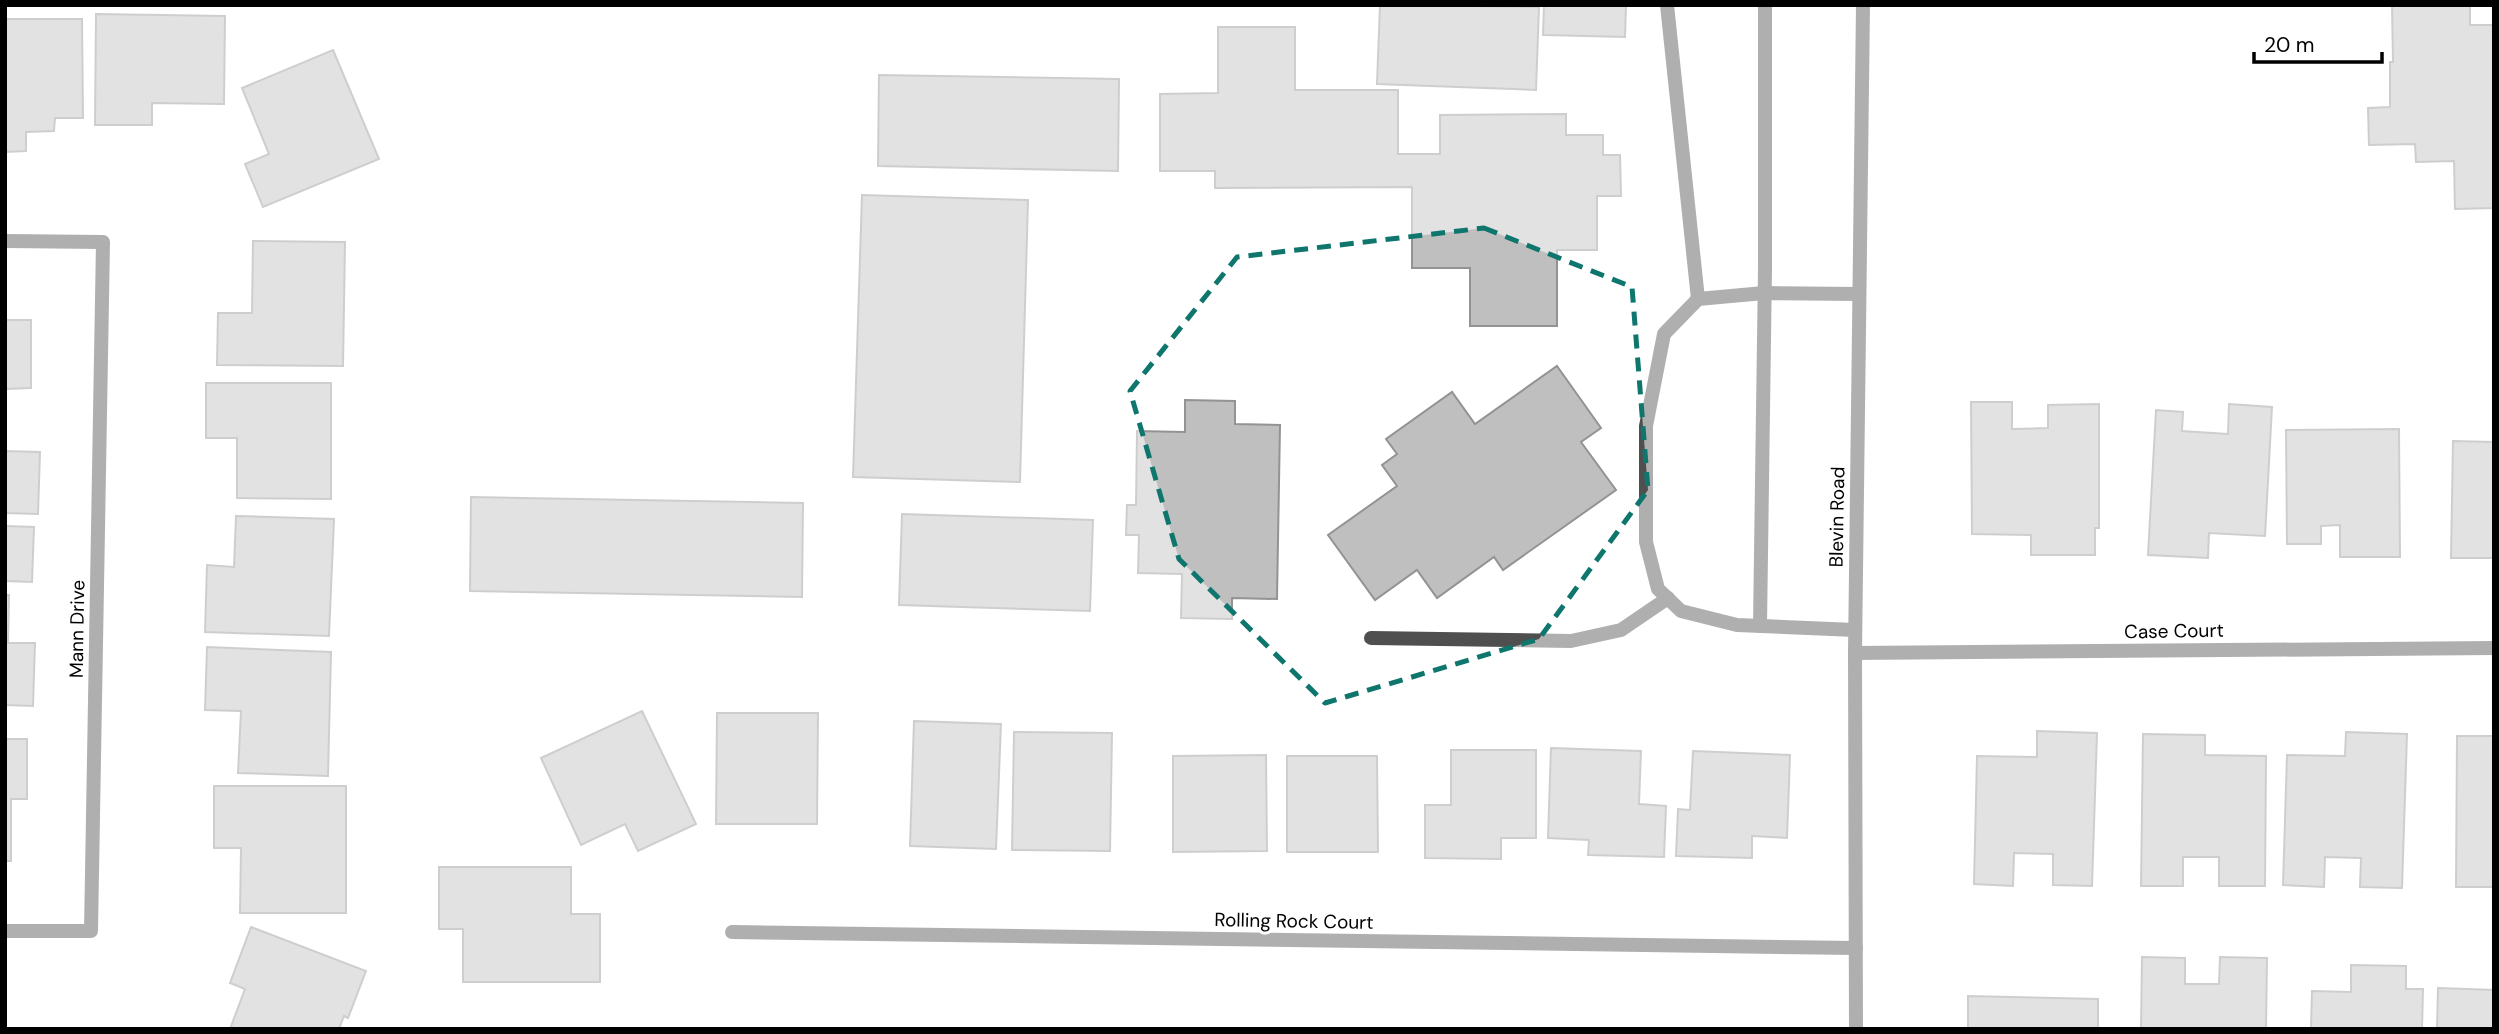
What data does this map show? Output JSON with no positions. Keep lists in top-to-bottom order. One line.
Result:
{"streets":{"street":["Blevin Road","Mann Drive","Case Court","Rolling Rock Court"]},"crossings":[["Blevin Road","Case Court"],["Blevin Road","Rolling Rock Court"]],"scale_bar":"20 m"}
